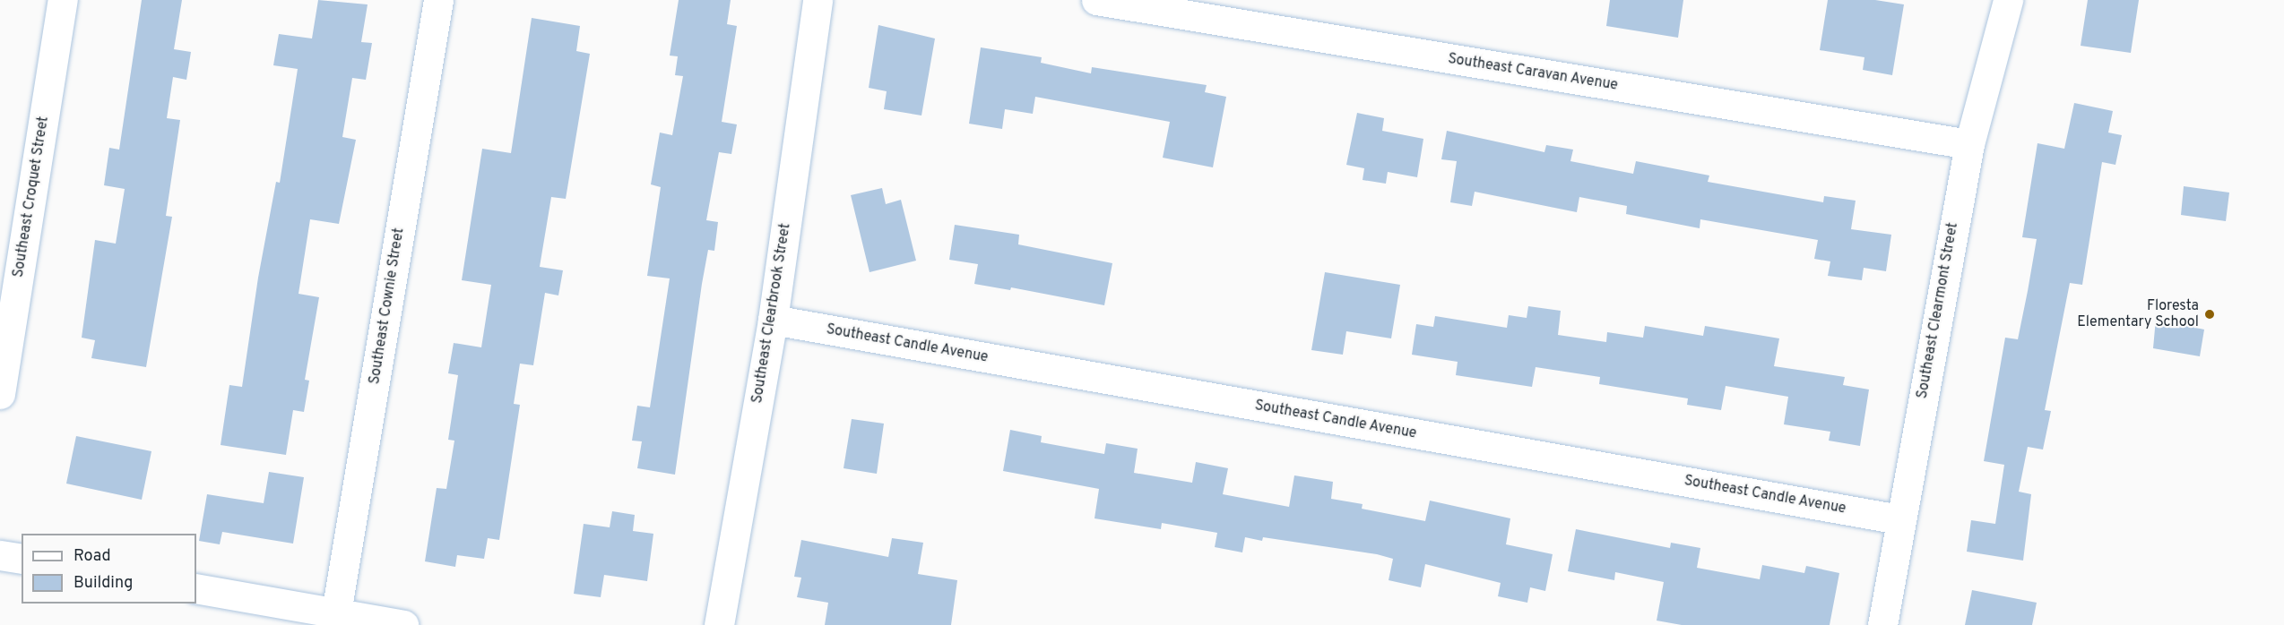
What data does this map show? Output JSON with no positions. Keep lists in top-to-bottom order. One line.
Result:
{"streets":{"street":["Southeast Caravan Avenue","Southeast Croquet Street","Southeast Cownie Street","Southeast Clearmont Street","Southeast Clearbrook Street","Southeast Candle Avenue"]},"crossings":[["Southeast Caravan Avenue","Southeast Clearmont Street"],["Southeast Clearmont Street","Southeast Candle Avenue"],["Southeast Clearbrook Street","Southeast Candle Avenue"]],"places":["Floresta Elementary School"],"legend":["Road","Building"]}
